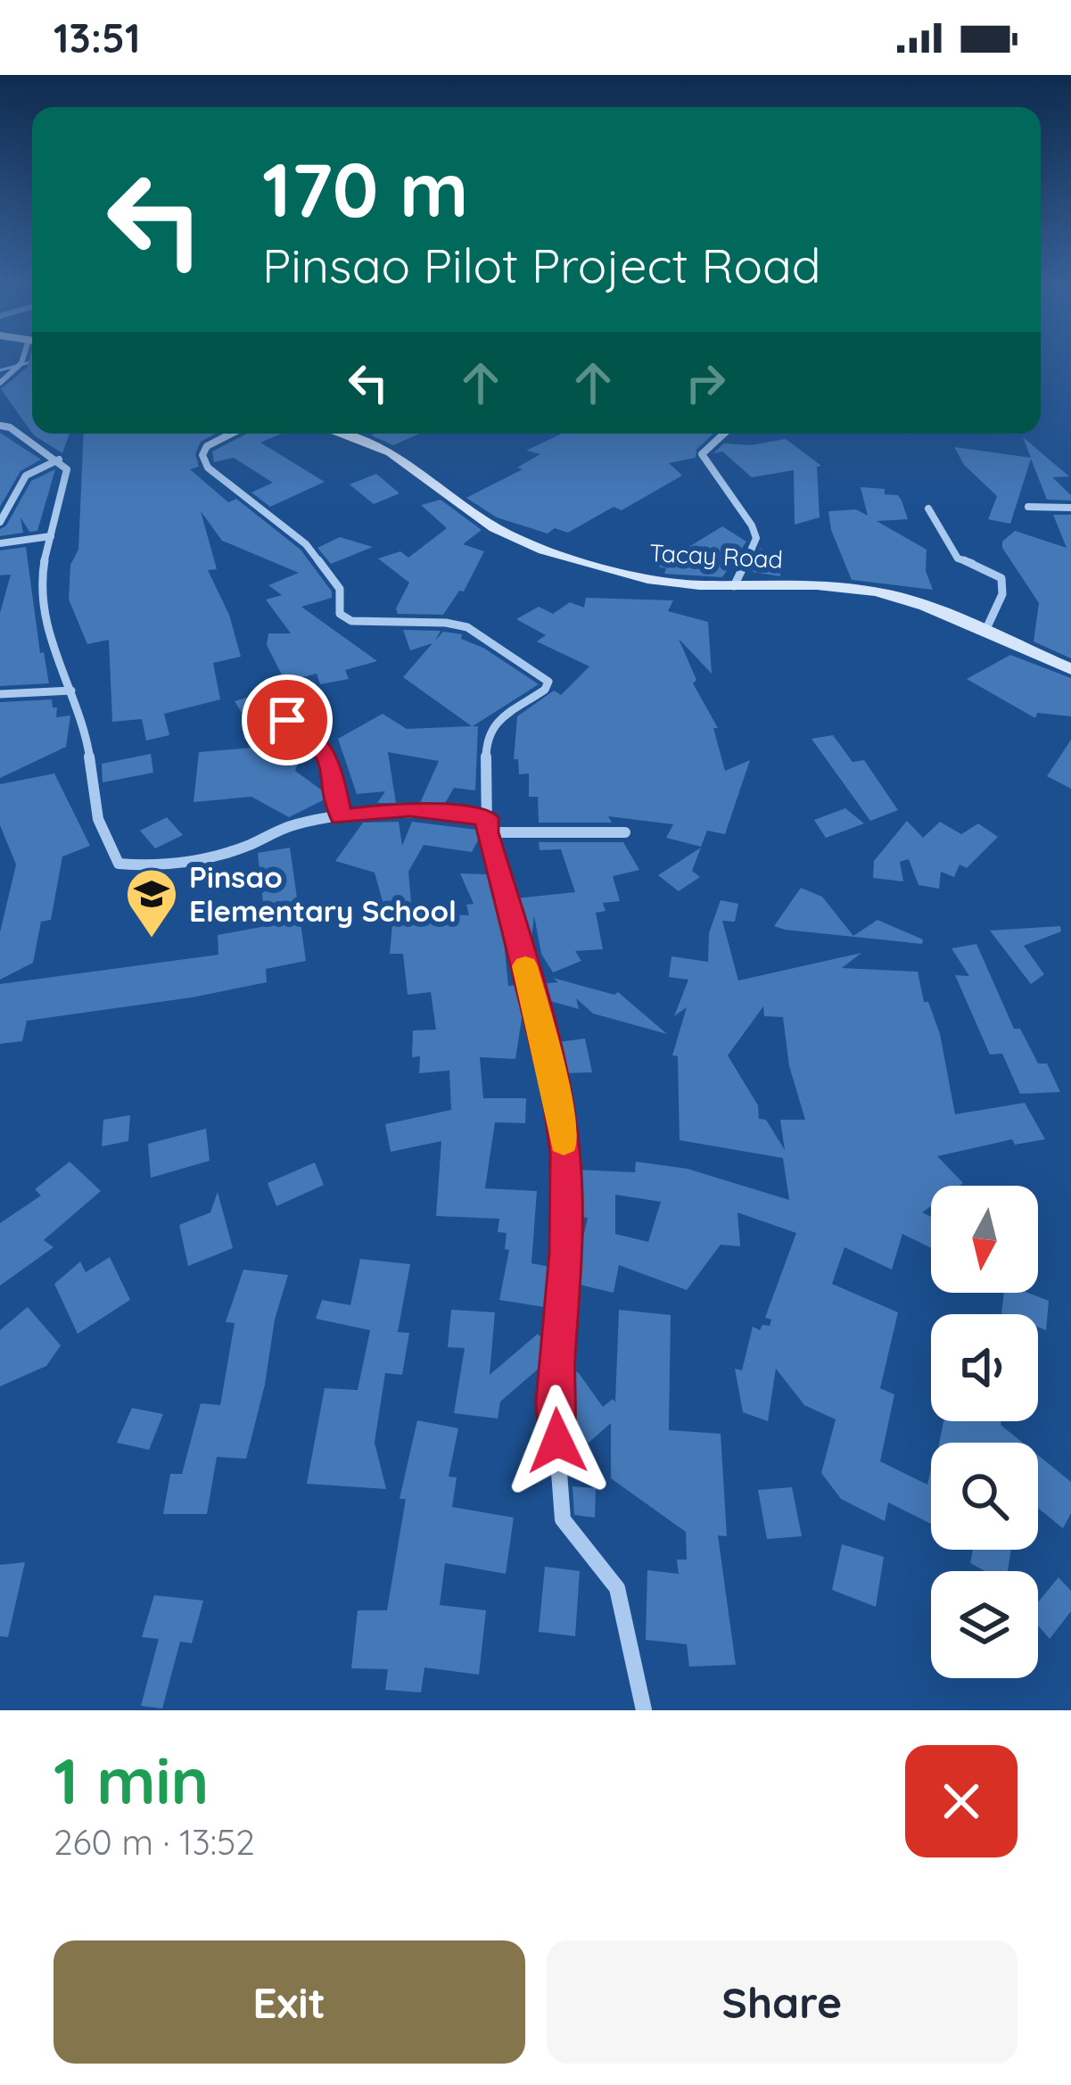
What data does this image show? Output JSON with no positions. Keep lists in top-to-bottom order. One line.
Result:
{"streets":{"main road":["Tacay Road"]},"places":{"school or university":["Pinsao Elementary School"]},"north":"bottom","page":{"status":"13:51","turn":["170 m","Pinsao Pilot Project Road"],"heading":["1 min","260 m · 13:52"],"buttons":["Exit","Share"]}}
